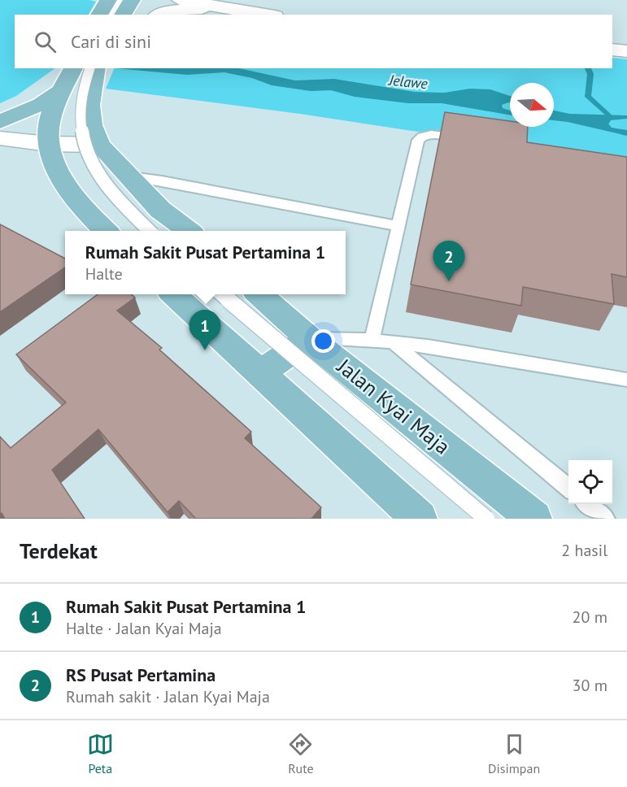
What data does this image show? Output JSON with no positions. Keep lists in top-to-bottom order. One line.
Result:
{"streets":{"main road":["Jalan Kyai Maja"]},"water":["Jelawe"],"north":"right","page":{"search":"Cari di sini","popup":["Rumah Sakit Pusat Pertamina 1","Halte"],"pins":["2","1"],"heading":["Terdekat","2 hasil"],"list":[{"mark":"1","name":"Rumah Sakit Pusat Pertamina 1","note":"Halte · Jalan Kyai Maja","value":"20 m"},{"mark":"2","name":"RS Pusat Pertamina","note":"Rumah sakit · Jalan Kyai Maja","value":"30 m"}],"nav":["Peta","Rute","Disimpan"]}}
